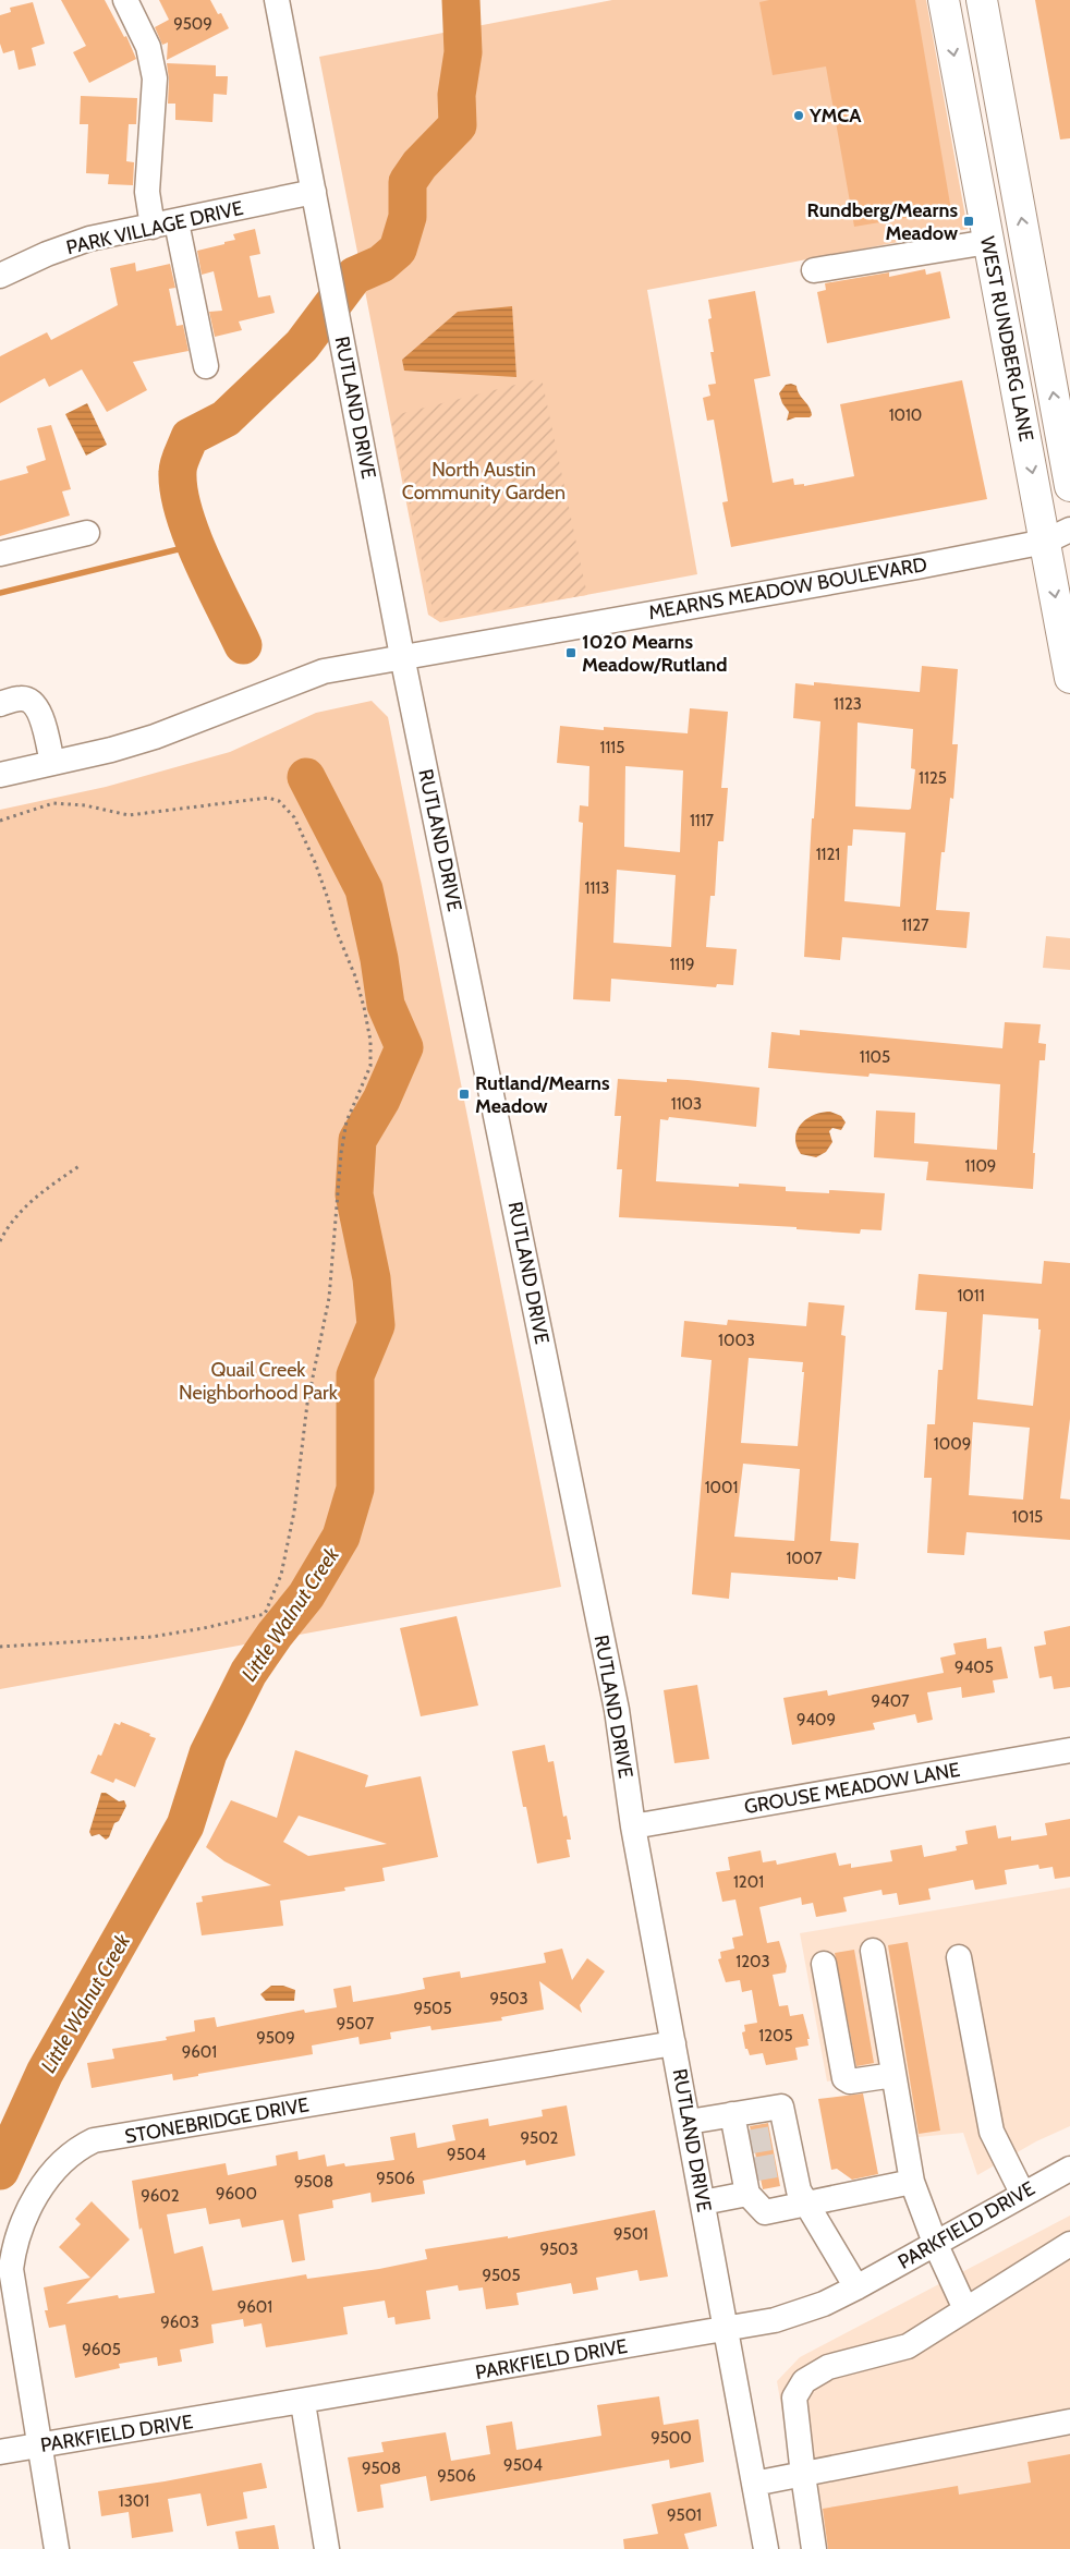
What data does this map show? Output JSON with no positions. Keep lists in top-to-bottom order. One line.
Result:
{"streets":{"main road":["WEST RUNDBERG LANE"],"street":["PARK VILLAGE DRIVE","RUTLAND DRIVE","MEARNS MEADOW BOULEVARD","GROUSE MEADOW LANE","STONEBRIDGE DRIVE","PARKFIELD DRIVE"]},"crossings":[["PARK VILLAGE DRIVE","RUTLAND DRIVE"],["WEST RUNDBERG LANE","MEARNS MEADOW BOULEVARD"],["RUTLAND DRIVE","MEARNS MEADOW BOULEVARD"],["RUTLAND DRIVE","GROUSE MEADOW LANE"],["RUTLAND DRIVE","STONEBRIDGE DRIVE"],["RUTLAND DRIVE","PARKFIELD DRIVE"],["STONEBRIDGE DRIVE","PARKFIELD DRIVE"]],"water":["Little Walnut Creek"],"parks":["North Austin Community Garden","Quail Creek Neighborhood Park"],"places":{"other":["YMCA"],"transit":["Rundberg/Mearns Meadow","1020 Mearns Meadow/Rutland","Rutland/Mearns Meadow"]},"house_numbers":["9509","1010","1123","1115","1125","1117","1121","1113","1127","1119","1105","1103","1109","1011","1003","1009","1001","1015","1007","9405","9407","9409","1201","1203","9503","9505","9507","1205","9509","9601","9502","9504","9506","9508","9600","9602","9501","9503","9505","9601","9603","9605","9500","9504","9508","9506","1301","9501"]}
